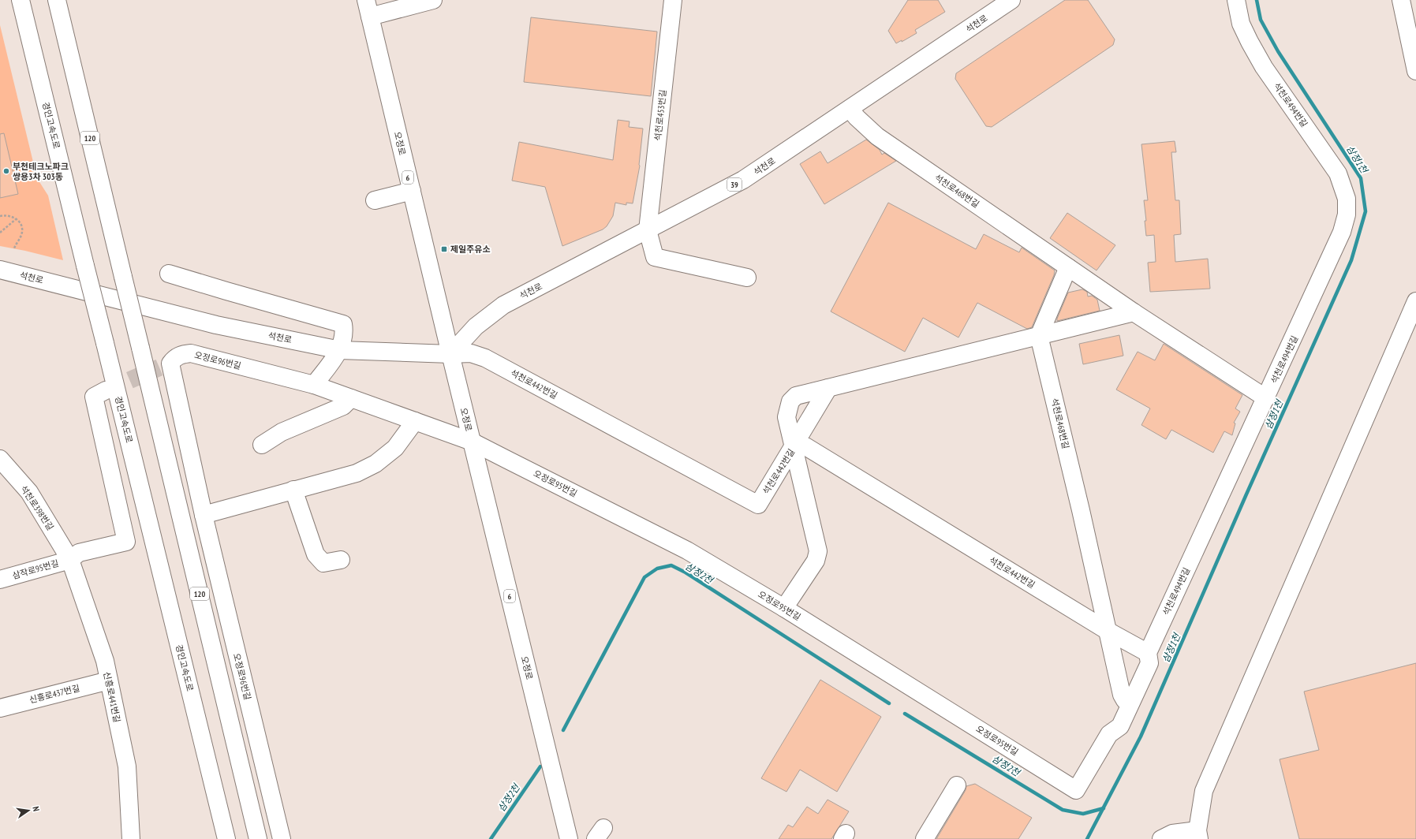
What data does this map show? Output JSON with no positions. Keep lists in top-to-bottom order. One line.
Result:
{"streets":{"main road":["석천로","석천로494번길","석천로453번길","경인고속도로","120","오정로","6","39","석천로468번길","오정로96번길","석천로442번길","오정로95번길","석천로398번길","삼작로95번길","신흥로437번길","신흥로441번길"]},"crossings":[["석천로","석천로453번길"],["석천로","오정로"],["석천로","석천로468번길"],["석천로","석천로442번길"],["석천로494번길","석천로468번길"],["석천로494번길","석천로442번길"],["석천로494번길","오정로95번길"],["오정로","오정로96번길"],["오정로","석천로442번길"],["오정로","오정로95번길"],["석천로468번길","석천로442번길"],["오정로96번길","오정로95번길"],["석천로398번길","삼작로95번길"],["석천로398번길","신흥로441번길"],["삼작로95번길","신흥로441번길"],["신흥로437번길","신흥로441번길"]],"water":["삼정1천","삼정2천"],"places":{"other":["부천테크노파크 쌍용3차 303동"],"transit":["제일주유소"]},"north":"right"}
